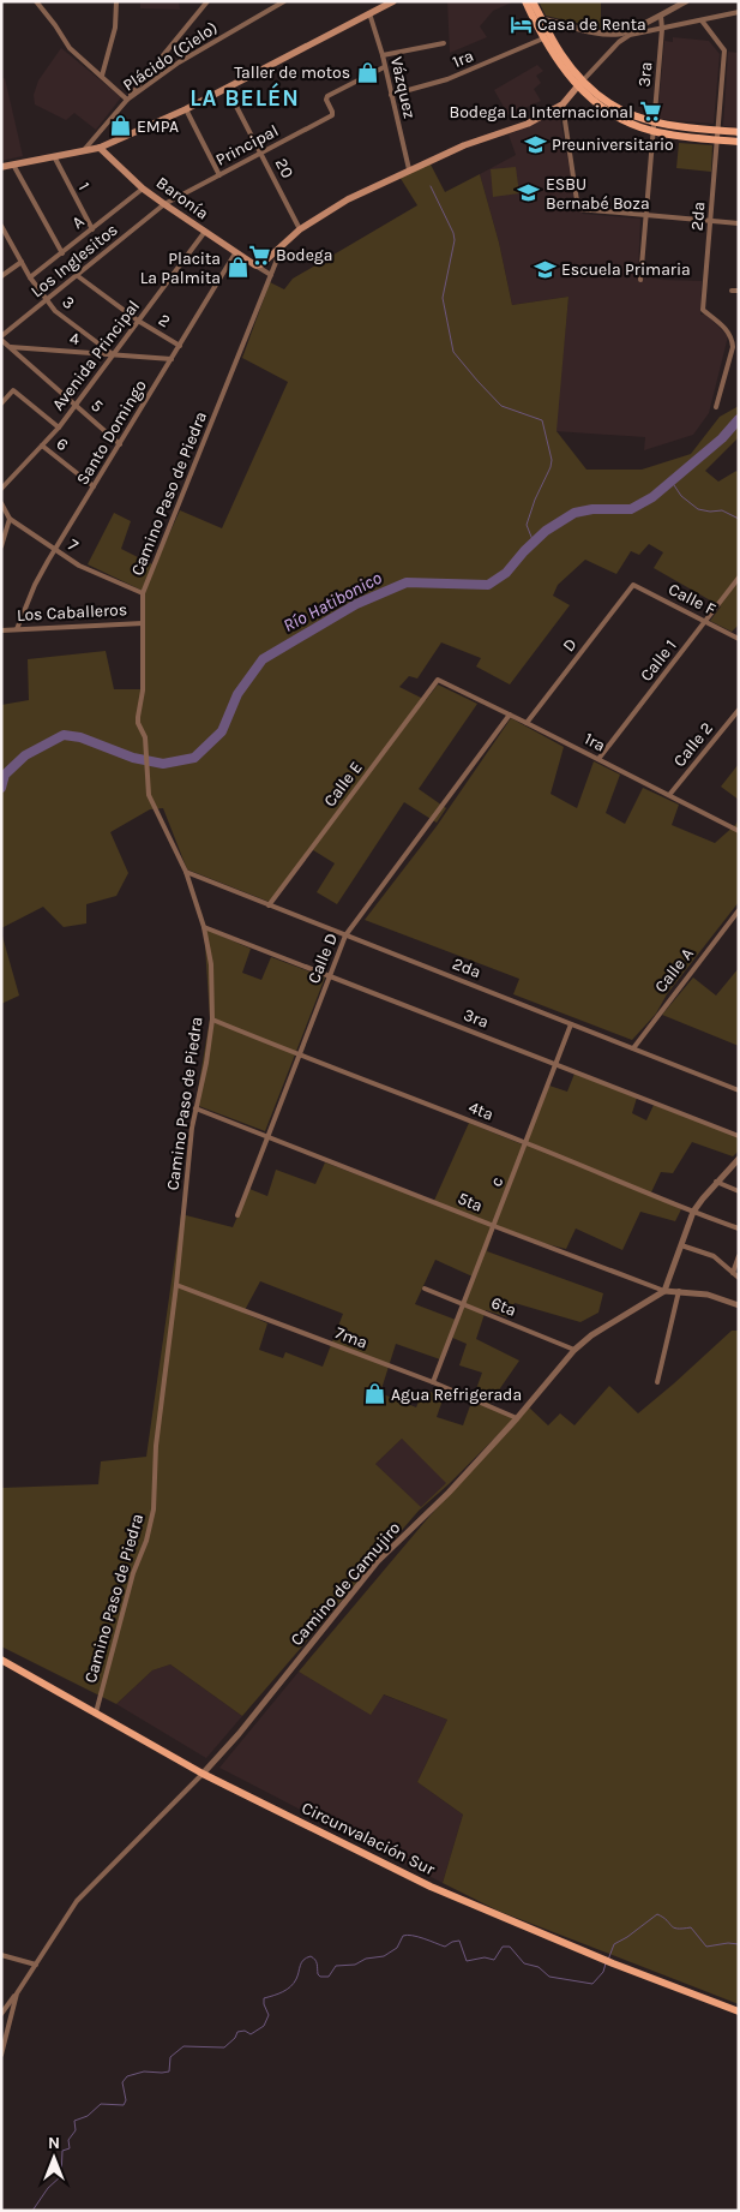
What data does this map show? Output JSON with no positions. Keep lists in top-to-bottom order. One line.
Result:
{"streets":{"main road":["Baronía","Circunvalación Sur"],"street":["Plácido (Cielo)","1ra","3ra","Vázquez","Principal","20","1","2da","A","Los Inglesitos","3","2","4","Avenida Principal","5","Santo Domingo","6","Camino Paso de Piedra","7","Calle F","Los Caballeros","D","Calle 1","Calle 2","Calle E","Calle D","Calle A","4ta","c","5ta","6ta","7ma","Camino de Camujiro"]},"crossings":[["1ra","Vázquez"],["1ra","D"],["1ra","Calle 1"],["1ra","Calle 2"],["1ra","Calle E"],["1ra","Calle D"],["3ra","Camino Paso de Piedra"],["3ra","Calle D"],["3ra","c"],["Vázquez","Principal"],["Principal","20"],["Principal","Baronía"],["Principal","Los Inglesitos"],["1","A"],["Baronía","A"],["Baronía","Los Inglesitos"],["Baronía","Avenida Principal"],["Baronía","Santo Domingo"],["2da","Camino Paso de Piedra"],["2da","Calle E"],["2da","Calle D"],["2da","Calle A"],["2da","c"],["A","3"],["Los Inglesitos","3"],["Los Inglesitos","2"],["Los Inglesitos","5"],["3","4"],["3","Avenida Principal"],["2","Avenida Principal"],["2","Santo Domingo"],["4","Avenida Principal"],["4","5"],["4","Santo Domingo"],["Avenida Principal","5"],["Avenida Principal","6"],["5","Santo Domingo"],["Santo Domingo","6"],["Santo Domingo","7"],["Santo Domingo","Los Caballeros"],["Camino Paso de Piedra","7"],["Camino Paso de Piedra","Los Caballeros"],["Camino Paso de Piedra","4ta"],["Camino Paso de Piedra","5ta"],["Camino Paso de Piedra","7ma"],["Camino Paso de Piedra","Circunvalación Sur"],["Calle F","D"],["Calle F","Calle 1"],["Calle D","4ta"],["Calle D","5ta"],["4ta","c"],["c","5ta"],["c","6ta"],["c","7ma"],["5ta","Camino de Camujiro"],["6ta","Camino de Camujiro"],["7ma","Camino de Camujiro"],["Camino de Camujiro","Circunvalación Sur"]],"districts":["LA BELÉN"],"water":["Río Hatibonico"],"places":{"hotel":["Casa de Renta"],"shop":["Taller de motos","EMPA","Placita La Palmita","Agua Refrigerada"],"supermarket":["Bodega La Internacional","Bodega"],"school or university":["Preuniversitario","ESBU Bernabé Boza","Escuela Primaria"]},"north":"top"}
